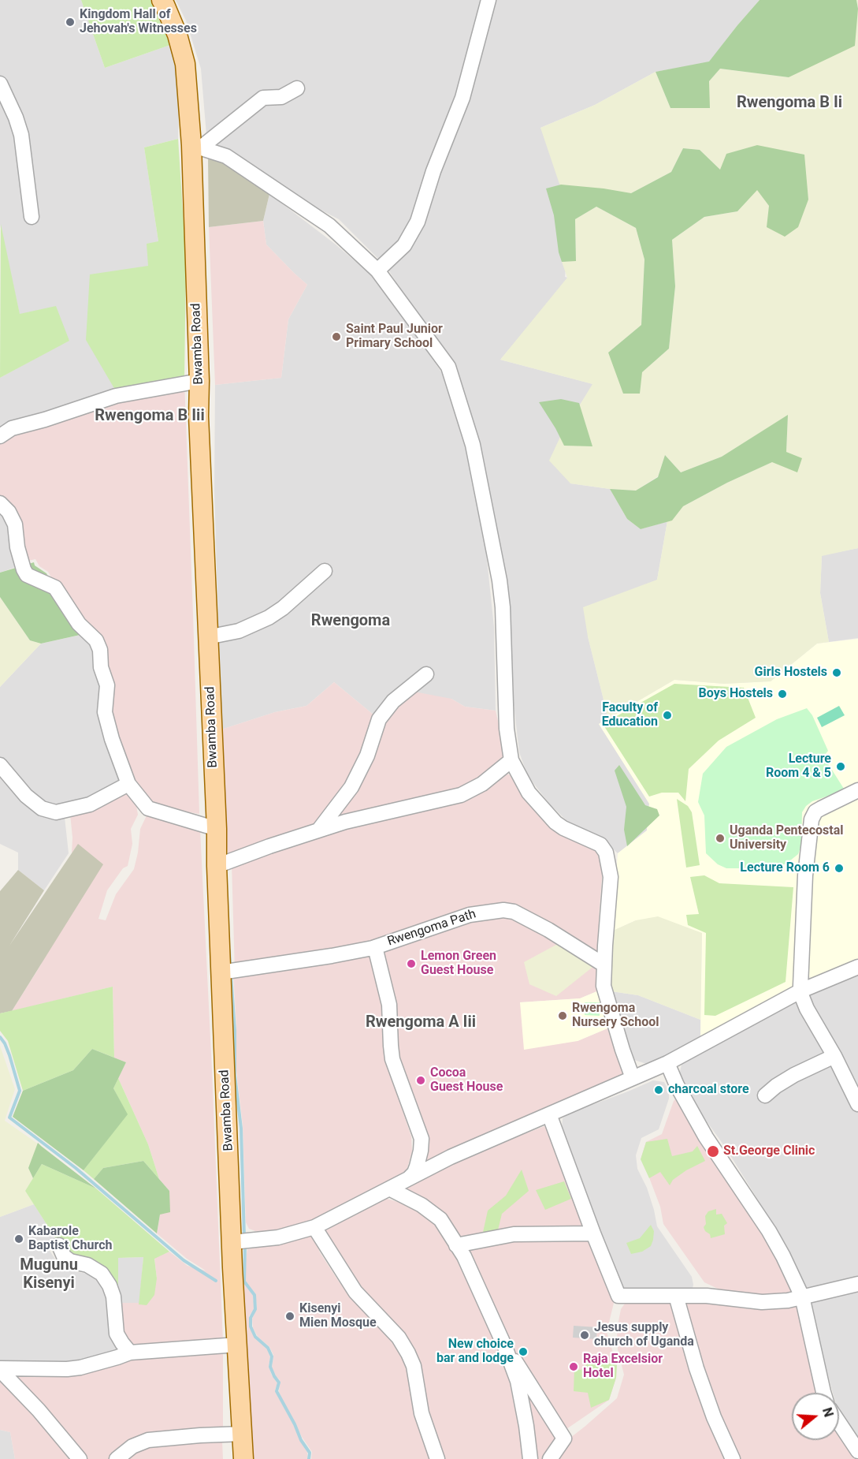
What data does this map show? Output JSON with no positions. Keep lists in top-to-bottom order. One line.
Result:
{"streets":{"main road":["Bwamba Road"],"street":["Rwengoma Path"]},"crossings":[["Bwamba Road","Rwengoma Path"]],"districts":["Rwengoma B Ii","Rwengoma B Iii","Rwengoma","Rwengoma A Iii","Mugunu Kisenyi"],"places":["Kingdom Hall of Jehovah's Witnesses","Saint Paul Junior Primary School","Girls Hostels","Boys Hostels","Faculty of Education","Lecture Room 4 & 5","Uganda Pentecostal University","Lecture Room 6","Lemon Green Guest House","Rwengoma Nursery School","Cocoa Guest House","charcoal store","St.George Clinic","Kabarole Baptist Church","Kisenyi Mien Mosque","Jesus supply church of Uganda","New choice bar and lodge","Raja Excelsior Hotel"],"north":"right"}
